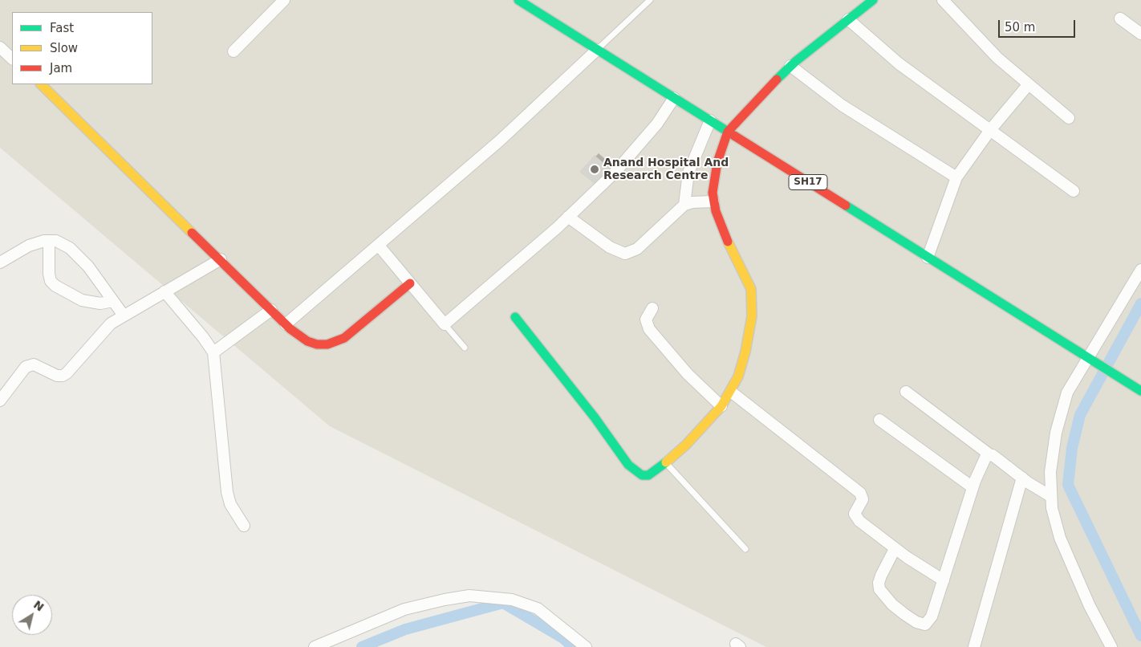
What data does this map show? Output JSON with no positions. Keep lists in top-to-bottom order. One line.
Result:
{"streets":{"street":["SH17"]},"places":["Anand Hospital And Research Centre"],"legend":["Fast","Slow","Jam"],"scale_bar":"50 m","north":"top right"}
